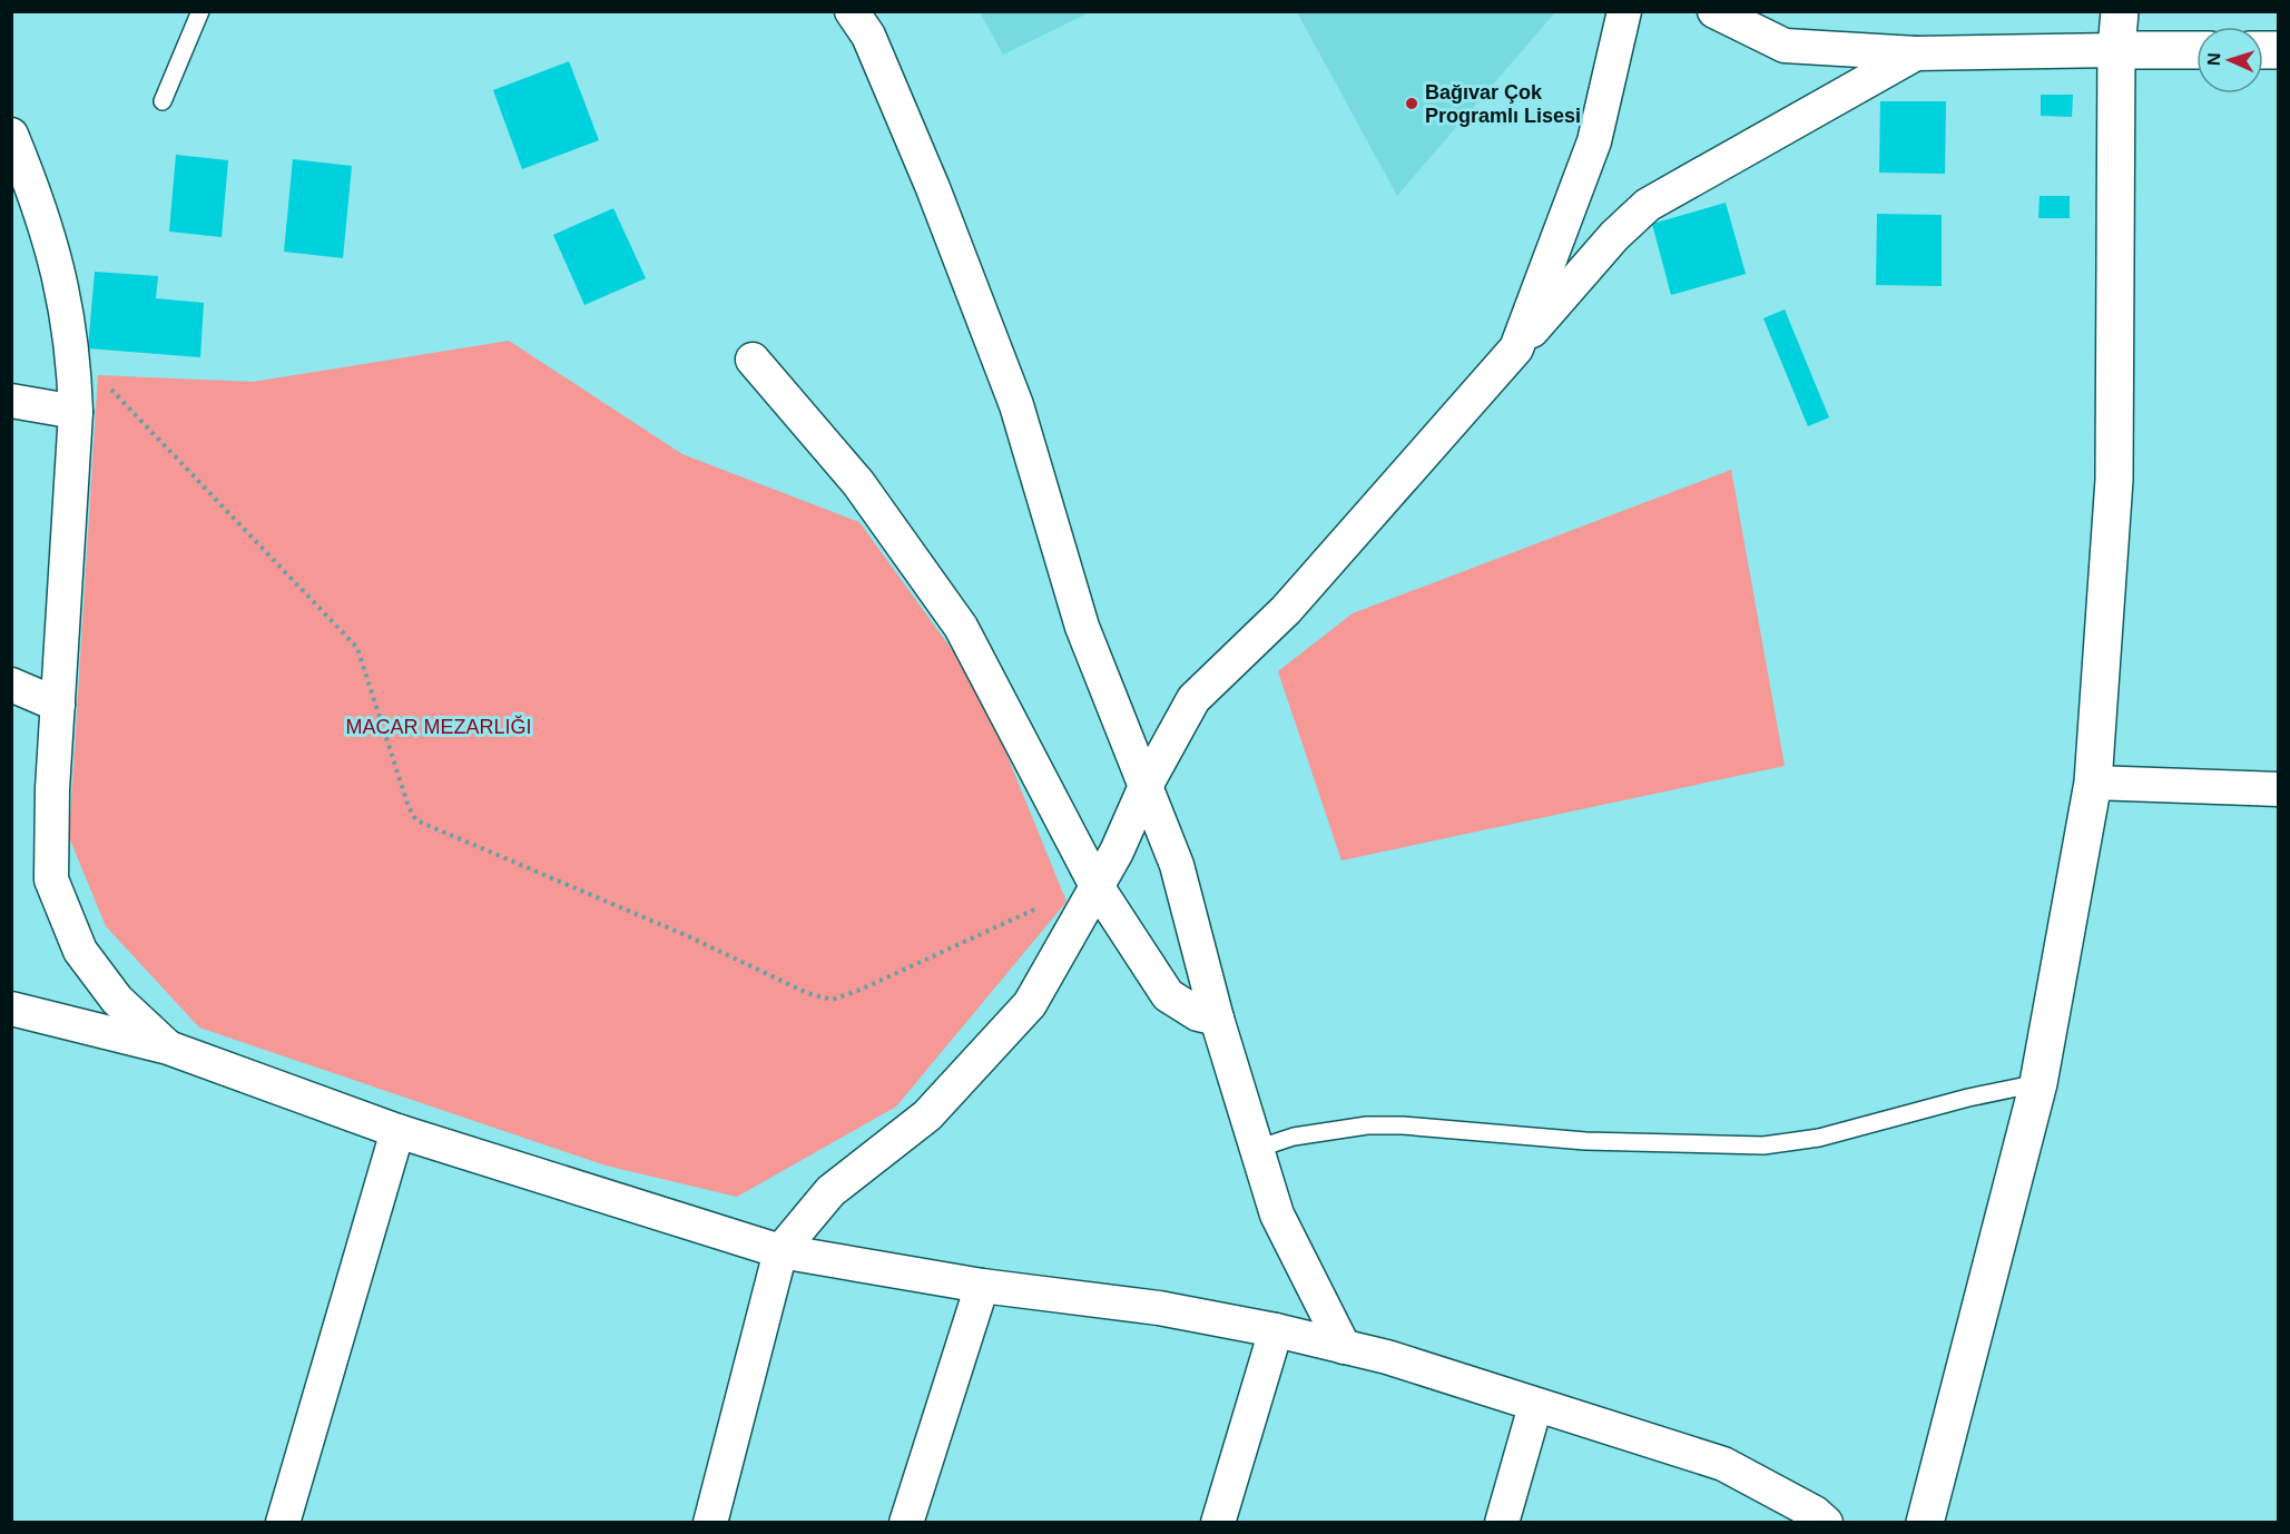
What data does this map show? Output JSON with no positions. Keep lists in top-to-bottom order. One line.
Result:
{"parks":["MACAR MEZARLIĞI"],"places":["Bağıvar Çok Programlı Lisesi"],"north":"left"}
